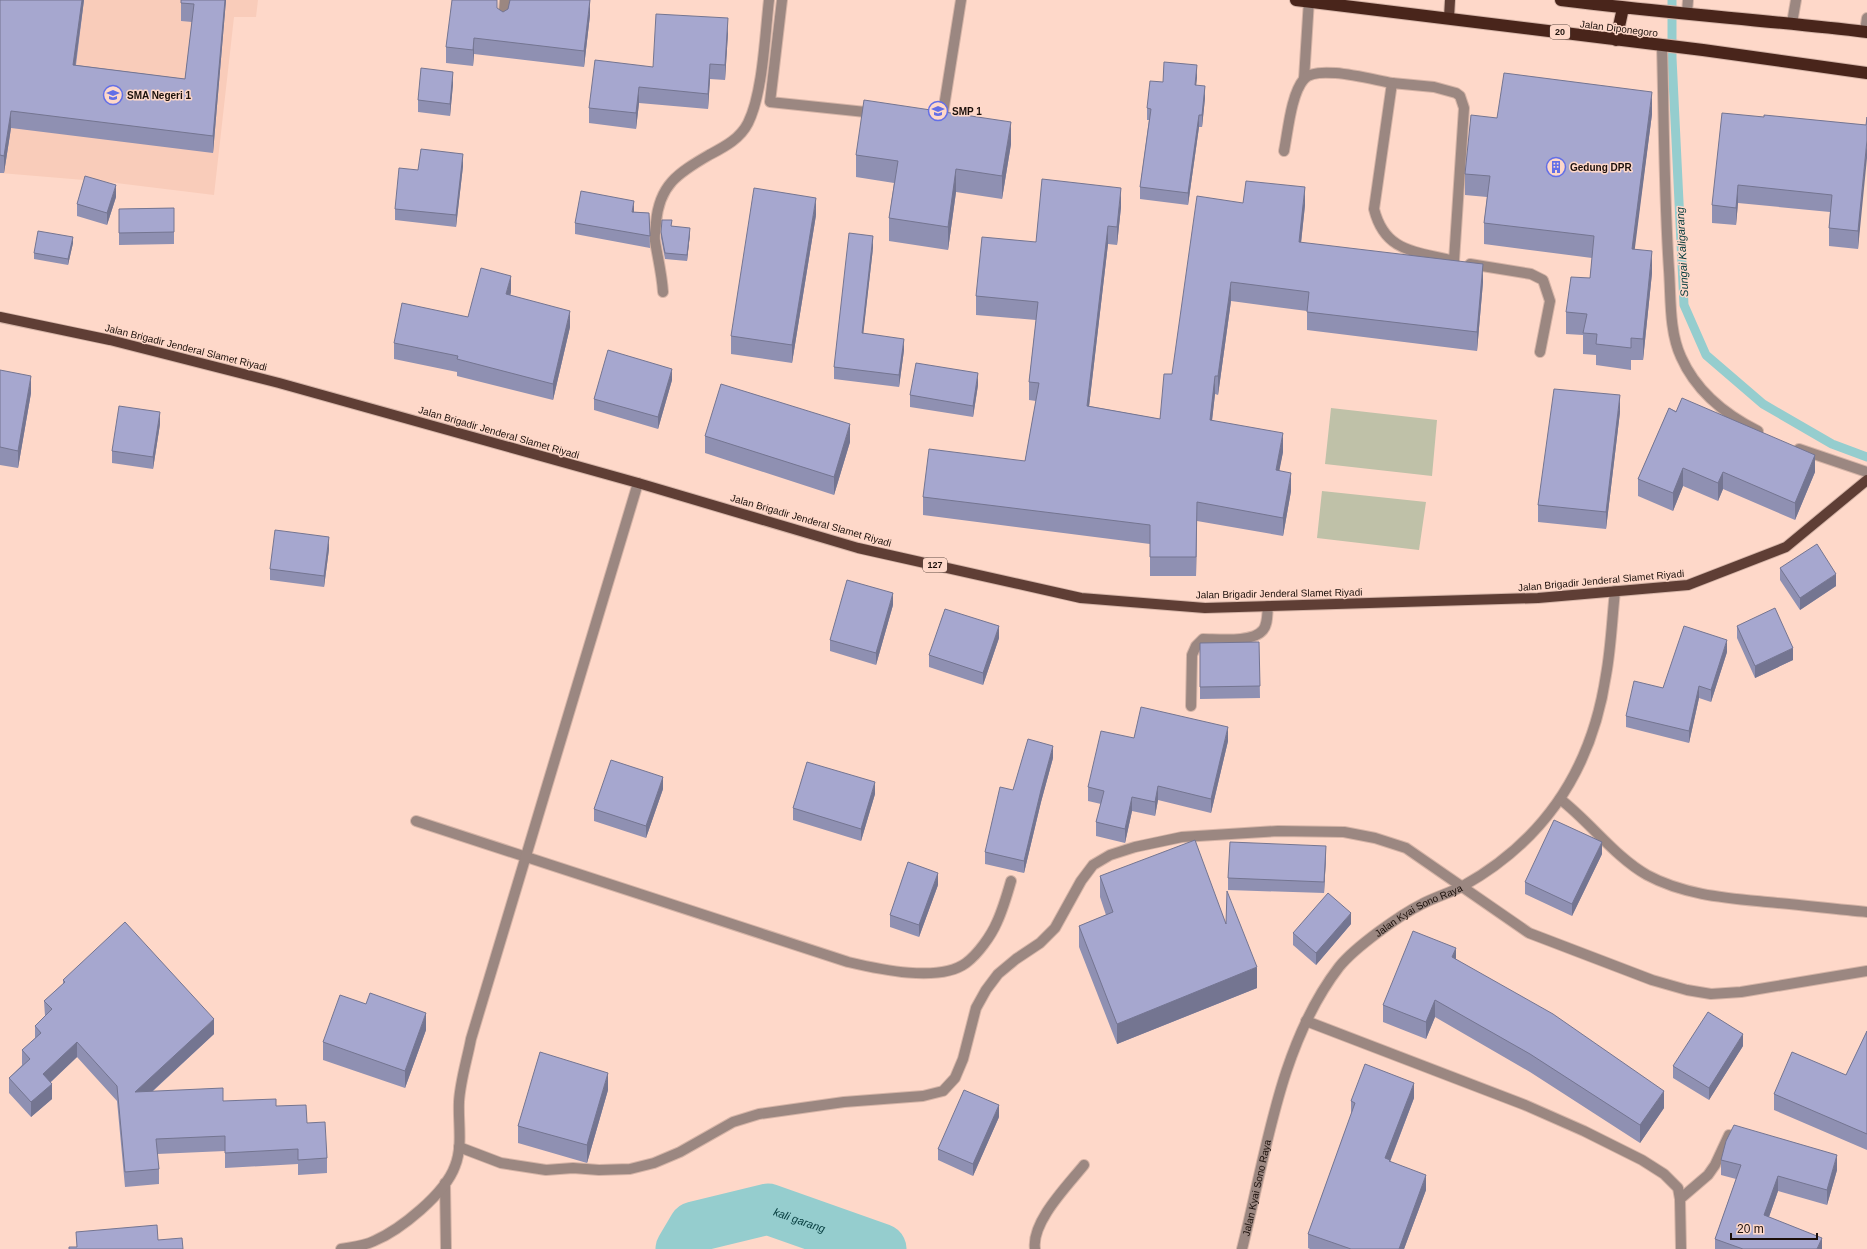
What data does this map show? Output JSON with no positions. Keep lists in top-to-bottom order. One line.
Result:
{"streets":{"highway":["Jalan Diponegoro","20"],"main road":["Jalan Brigadir Jenderal Slamet Riyadi","127"],"street":["Jalan Kyai Sono Raya"]},"crossings":[["Jalan Brigadir Jenderal Slamet Riyadi","Jalan Kyai Sono Raya"]],"water":["Sungai Kaligarang","kali garang"],"places":{"school or university":["SMA Negeri 1","SMP 1"],"building":["Gedung DPR"]},"scale_bar":"20 m"}
